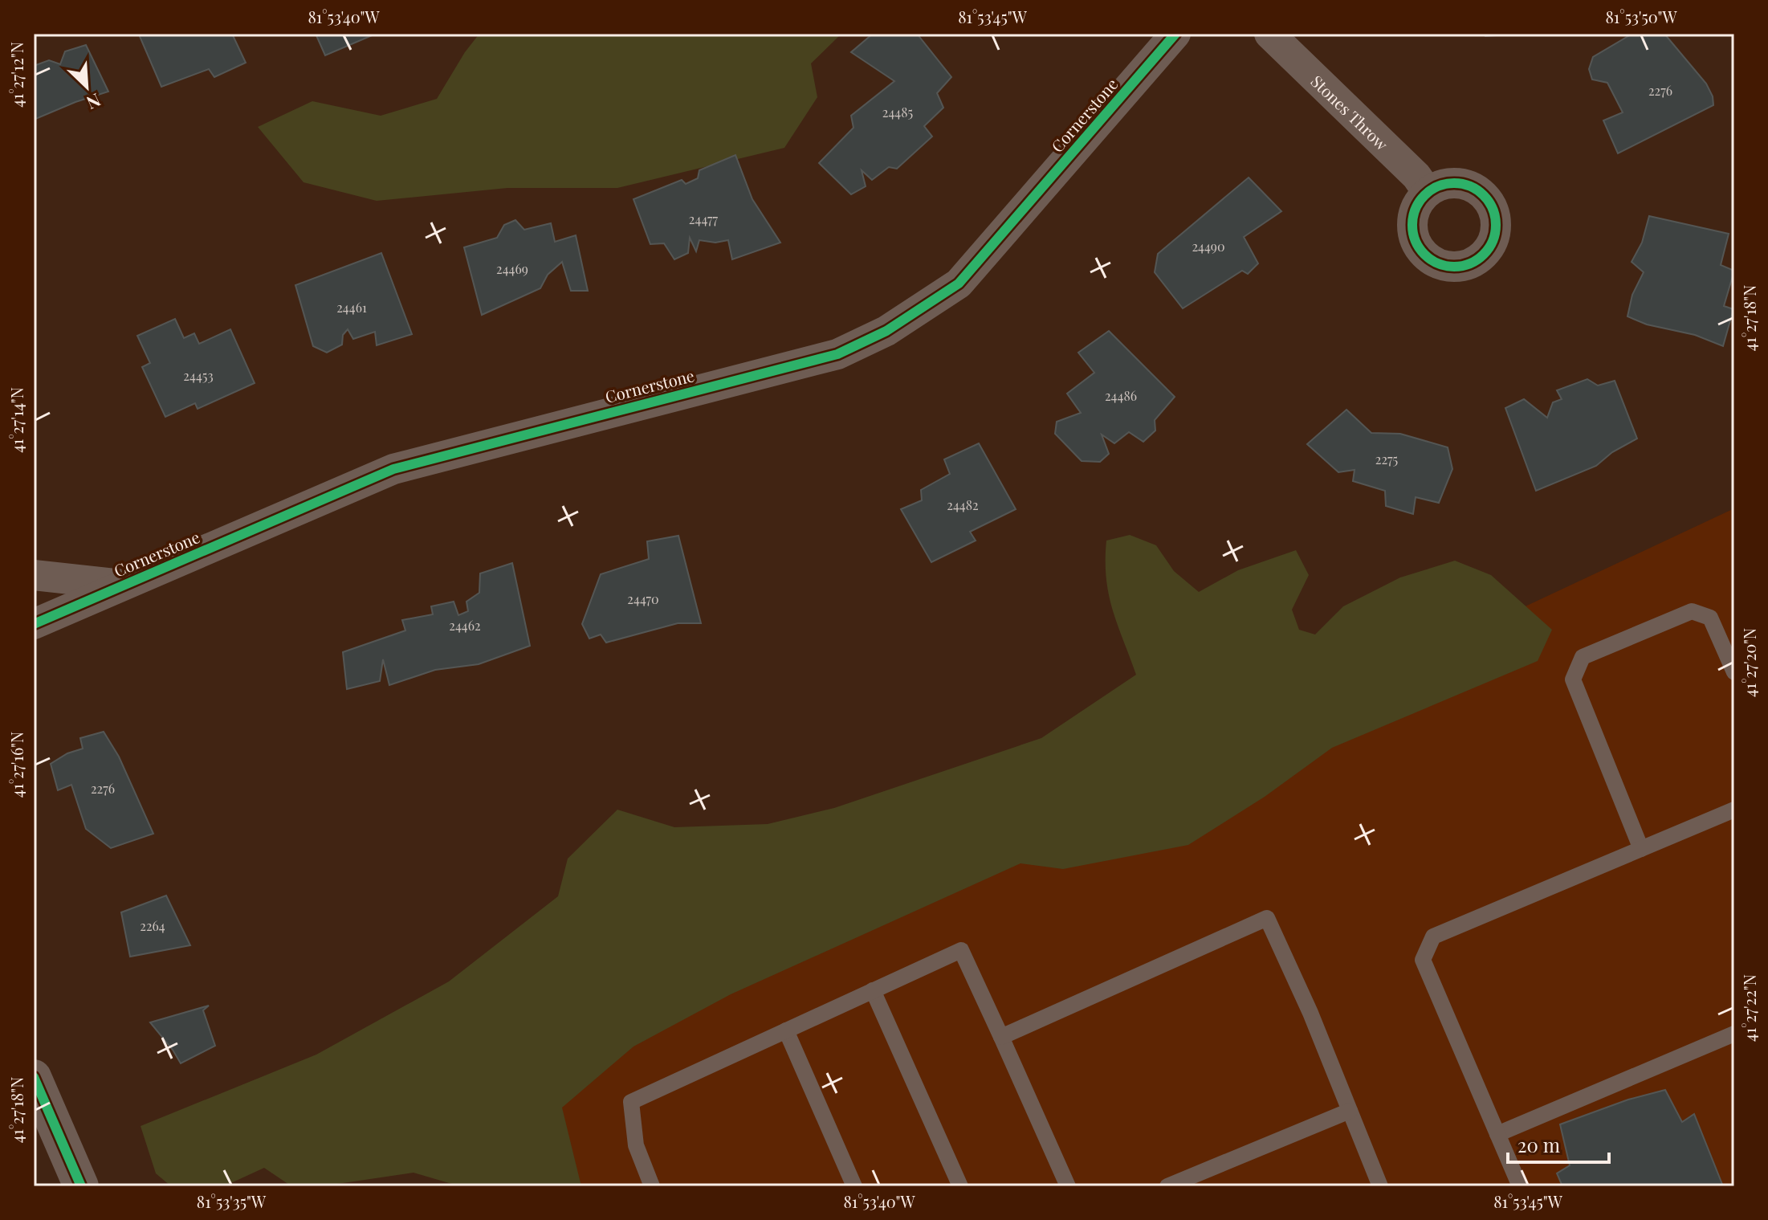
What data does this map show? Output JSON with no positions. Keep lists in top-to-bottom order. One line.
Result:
{"streets":{"street":["Stones Throw","Cornerstone"]},"house_numbers":["2276","24485","24477","24490","24469","24461","24453","24486","2275","24482","24470","24462","2276","2264"],"scale_bar":"20 m","north":"bottom right","coordinates":["81°53'40\"W","81°53'45\"W","81°53'50\"W","41°27'12\"N","41°27'18\"N","41°27'14\"N","41°27'20\"N","41°27'16\"N","41°27'22\"N","81°53'35\"W"]}
